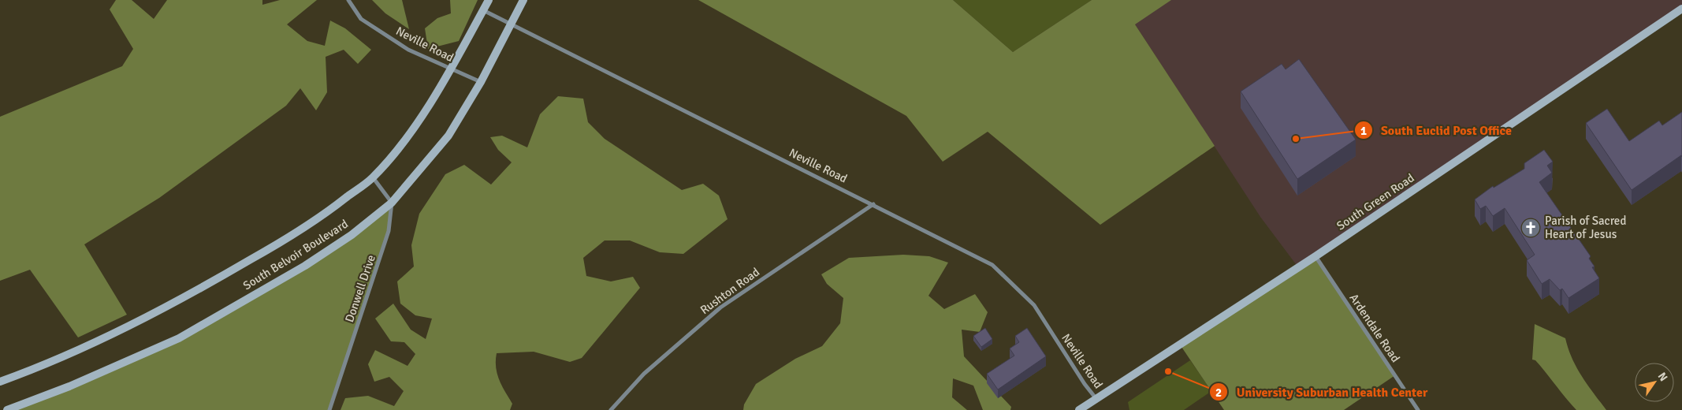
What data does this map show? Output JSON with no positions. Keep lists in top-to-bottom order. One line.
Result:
{"streets":{"street":["Neville Road","South Green Road","South Belvoir Boulevard","Donwell Drive","Rushton Road","Ardendale Road"]},"crossings":[["Neville Road","South Green Road"],["Neville Road","South Belvoir Boulevard"],["Neville Road","Rushton Road"],["South Green Road","Ardendale Road"],["South Belvoir Boulevard","Donwell Drive"]],"places":{"other":["South Euclid Post Office","University Suburban Health Center"],"church":["Parish of Sacred Heart of Jesus"]},"north":"top right"}
